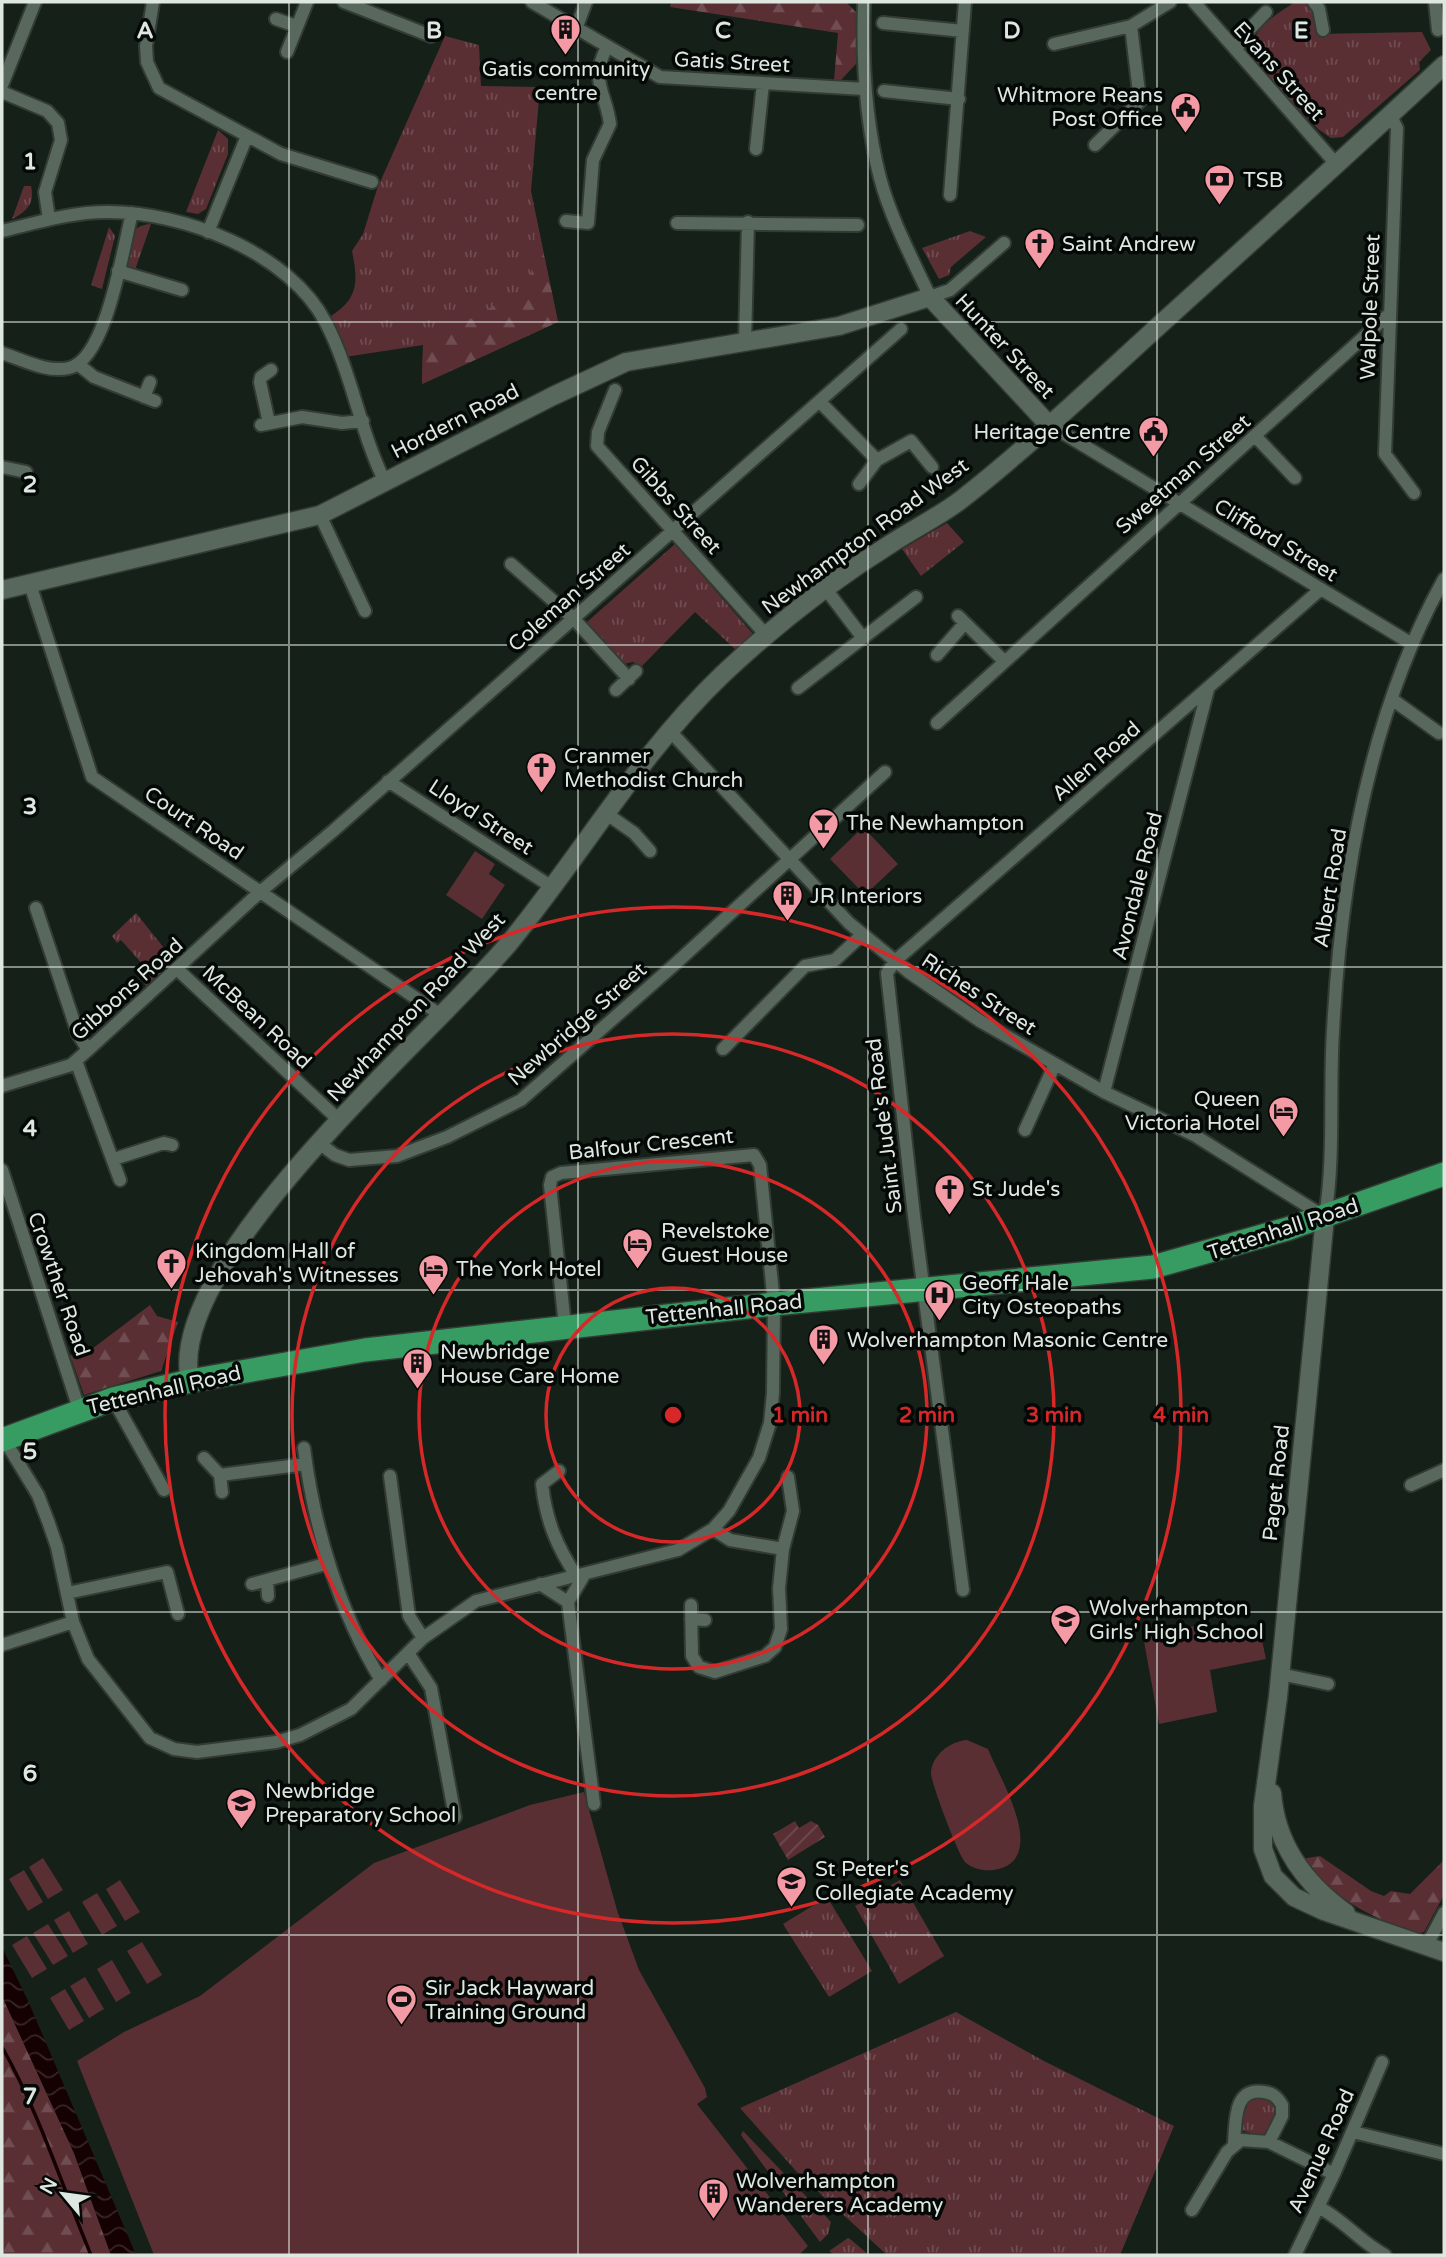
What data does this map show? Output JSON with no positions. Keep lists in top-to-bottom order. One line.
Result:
{"streets":{"highway":["Tettenhall Road"],"street":["Gatis Street","Evans Street","Walpole Street","Hunter Street","Hordern Road","Sweetman Street","Gibbs Street","Newhampton Road West","Clifford Street","Coleman Street","Allen Road","Lloyd Street","Court Road","Avondale Road","Albert Road","Gibbons Road","Riches Street","McBean Road","Newbridge Street","Saint Jude's Road","Balfour Crescent","Crowther Road","Paget Road","Avenue Road"]},"crossings":[["Evans Street","Newhampton Road West"],["Walpole Street","Sweetman Street"],["Walpole Street","Newhampton Road West"],["Hunter Street","Hordern Road"],["Hunter Street","Newhampton Road West"],["Hunter Street","Clifford Street"],["Hordern Road","Court Road"],["Sweetman Street","Clifford Street"],["Gibbs Street","Newhampton Road West"],["Gibbs Street","Coleman Street"],["Newhampton Road West","Clifford Street"],["Newhampton Road West","Lloyd Street"],["Newhampton Road West","Court Road"],["Newhampton Road West","Riches Street"],["Newhampton Road West","McBean Road"],["Newhampton Road West","Newbridge Street"],["Newhampton Road West","Tettenhall Road"],["Clifford Street","Allen Road"],["Clifford Street","Albert Road"],["Coleman Street","Lloyd Street"],["Coleman Street","Court Road"],["Coleman Street","Gibbons Road"],["Allen Road","Avondale Road"],["Allen Road","Riches Street"],["Allen Road","Saint Jude's Road"],["Court Road","Gibbons Road"],["Avondale Road","Riches Street"],["Albert Road","Riches Street"],["Albert Road","Tettenhall Road"],["Albert Road","Paget Road"],["Gibbons Road","McBean Road"],["Riches Street","Newbridge Street"],["Riches Street","Saint Jude's Road"],["Riches Street","Tettenhall Road"],["Riches Street","Paget Road"],["Saint Jude's Road","Tettenhall Road"],["Balfour Crescent","Tettenhall Road"],["Tettenhall Road","Crowther Road"],["Tettenhall Road","Paget Road"]],"places":{"building":["Gatis community centre","JR Interiors","Wolverhampton Masonic Centre","Newbridge House Care Home","Wolverhampton Wanderers Academy"],"public building":["Whitmore Reans Post Office","Heritage Centre"],"bank":["TSB"],"church":["Saint Andrew","Cranmer Methodist Church","St Jude's","Kingdom Hall of Jehovah's Witnesses"],"bar":["The Newhampton"],"hotel":["Queen Victoria Hotel","Revelstoke Guest House","The York Hotel"],"hospital":["Geoff Hale City Osteopaths"],"school or university":["Wolverhampton Girls' High School","Newbridge Preparatory School","St Peter's Collegiate Academy"],"sports":["Sir Jack Hayward Training Ground"]},"north":"top left","grid":{"columns":["A","B","C","D","E"],"rows":["1","2","3","4","5","6","7"]},"rings":["1 min","2 min","3 min","4 min"]}
